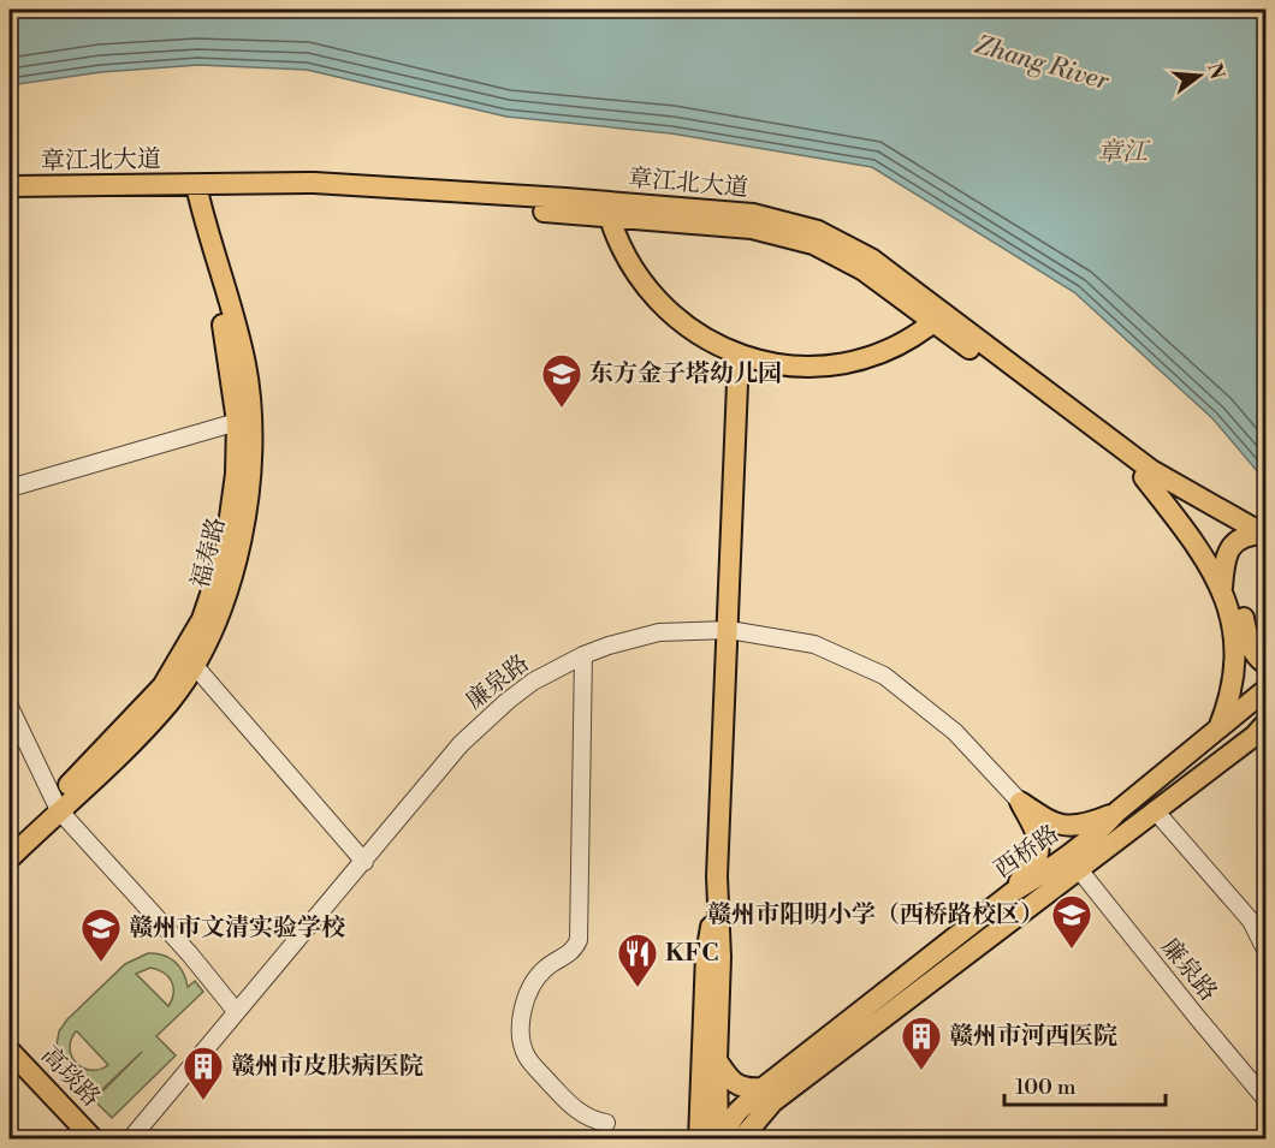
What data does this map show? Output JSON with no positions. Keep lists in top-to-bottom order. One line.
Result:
{"streets":{"main road":["章江北大道","福寿路","西桥路","高琰路"],"street":["廉泉路"]},"crossings":[["章江北大道","福寿路"],["廉泉路","西桥路"]],"water":["Zhang River","章江"],"places":{"school or university":["东方金子塔幼儿园","赣州市阳明小学（西桥路校区）","赣州市文清实验学校"],"restaurant":["KFC"],"building":["赣州市河西医院","赣州市皮肤病医院"]},"scale_bar":"100 m","north":"right"}
